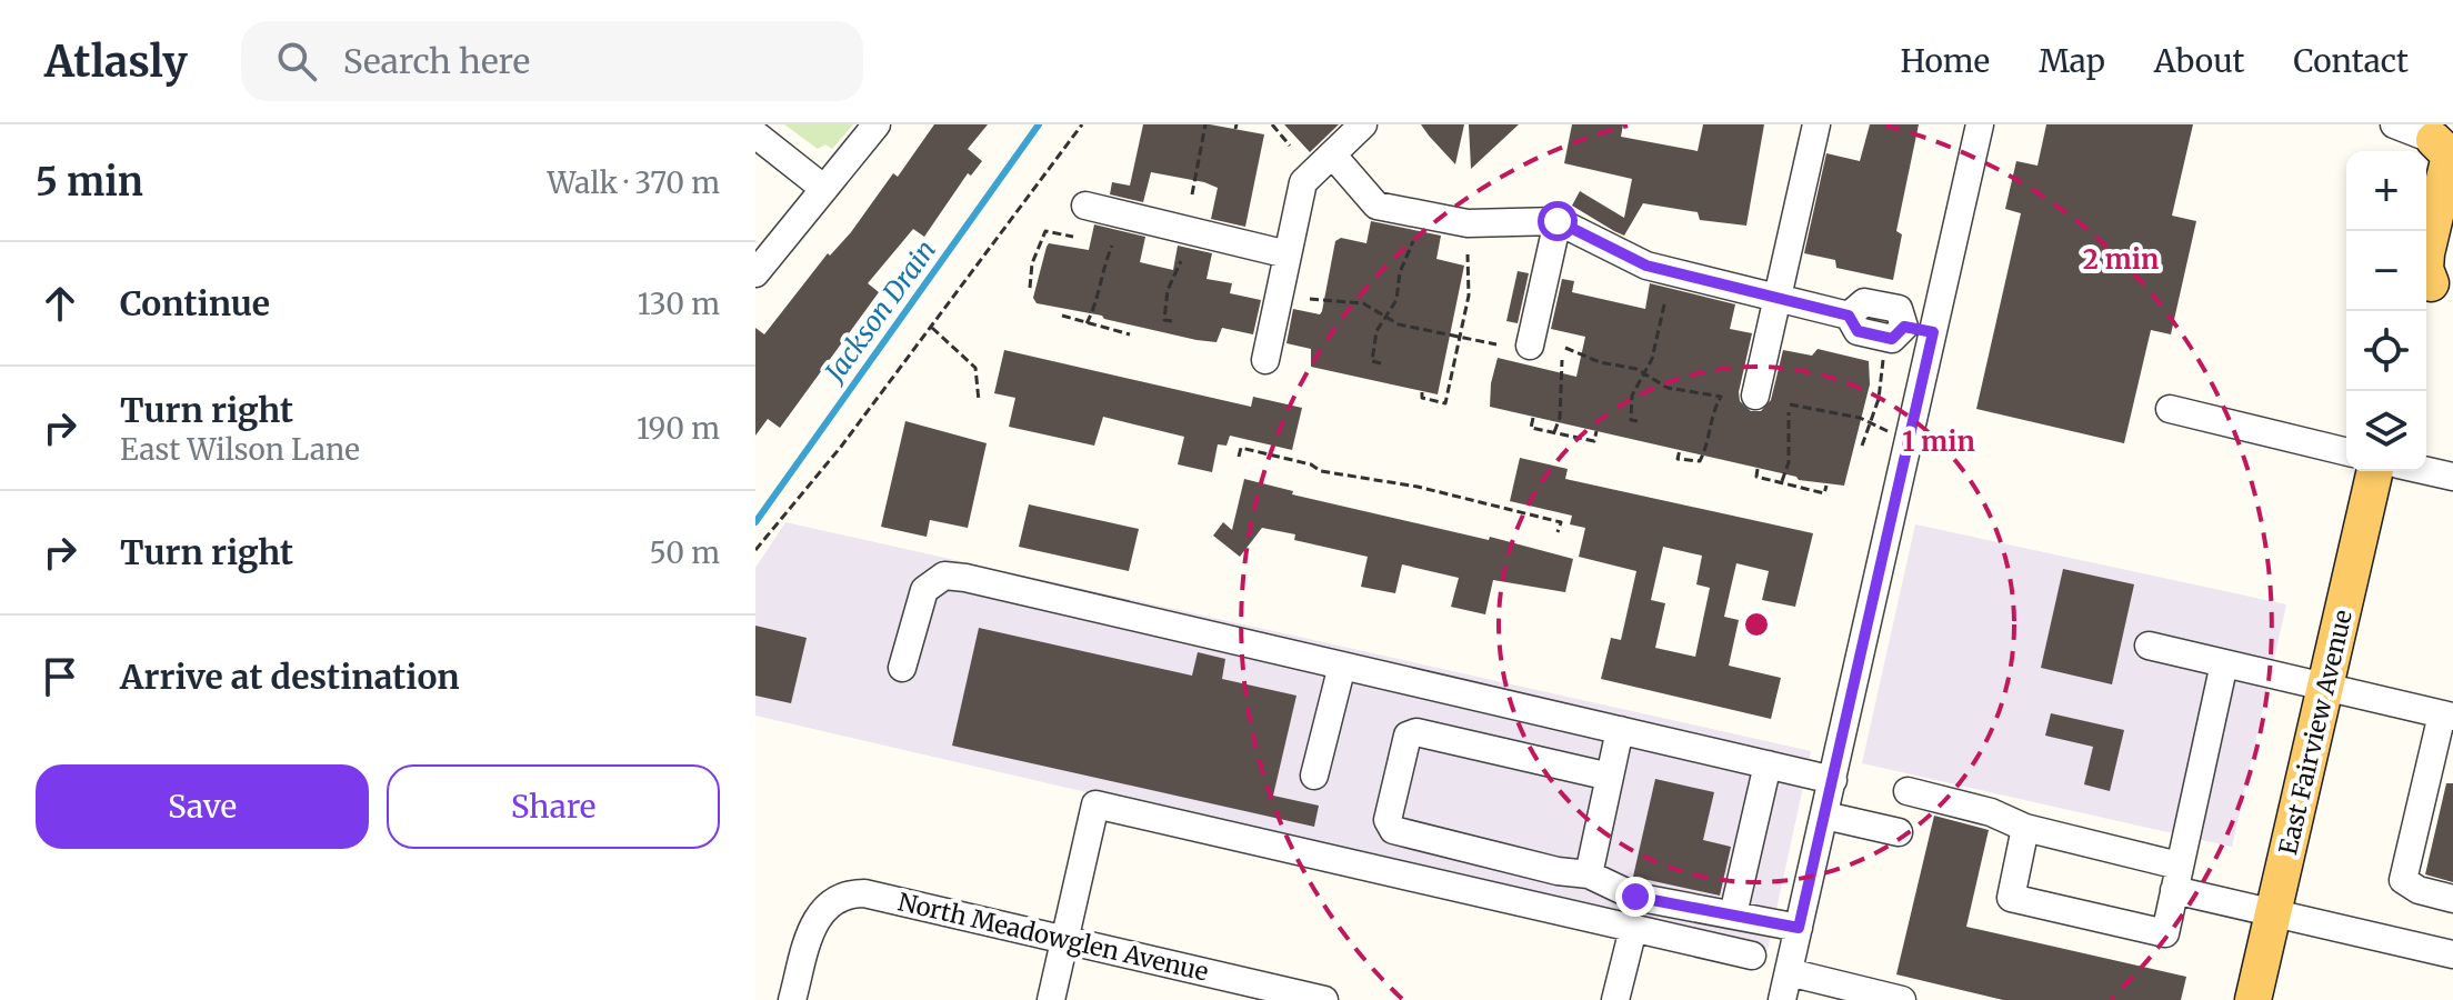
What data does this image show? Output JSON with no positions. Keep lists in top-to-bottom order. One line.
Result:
{"streets":{"main road":["East Fairview Avenue"],"street":["North Meadowglen Avenue"]},"water":["Jackson Drain"],"page":{"header":"Atlasly","search":"Search here","nav":["Home","Map","About","Contact"],"heading":["5 min","Walk · 370 m"],"map_buttons":["+","−"],"list":[["Continue","130 m"],["Turn right","East Wilson Lane","190 m"],["Turn right","50 m"],"Arrive at destination"],"buttons":["Save","Share"]},"rings":["2 min","1 min"]}
